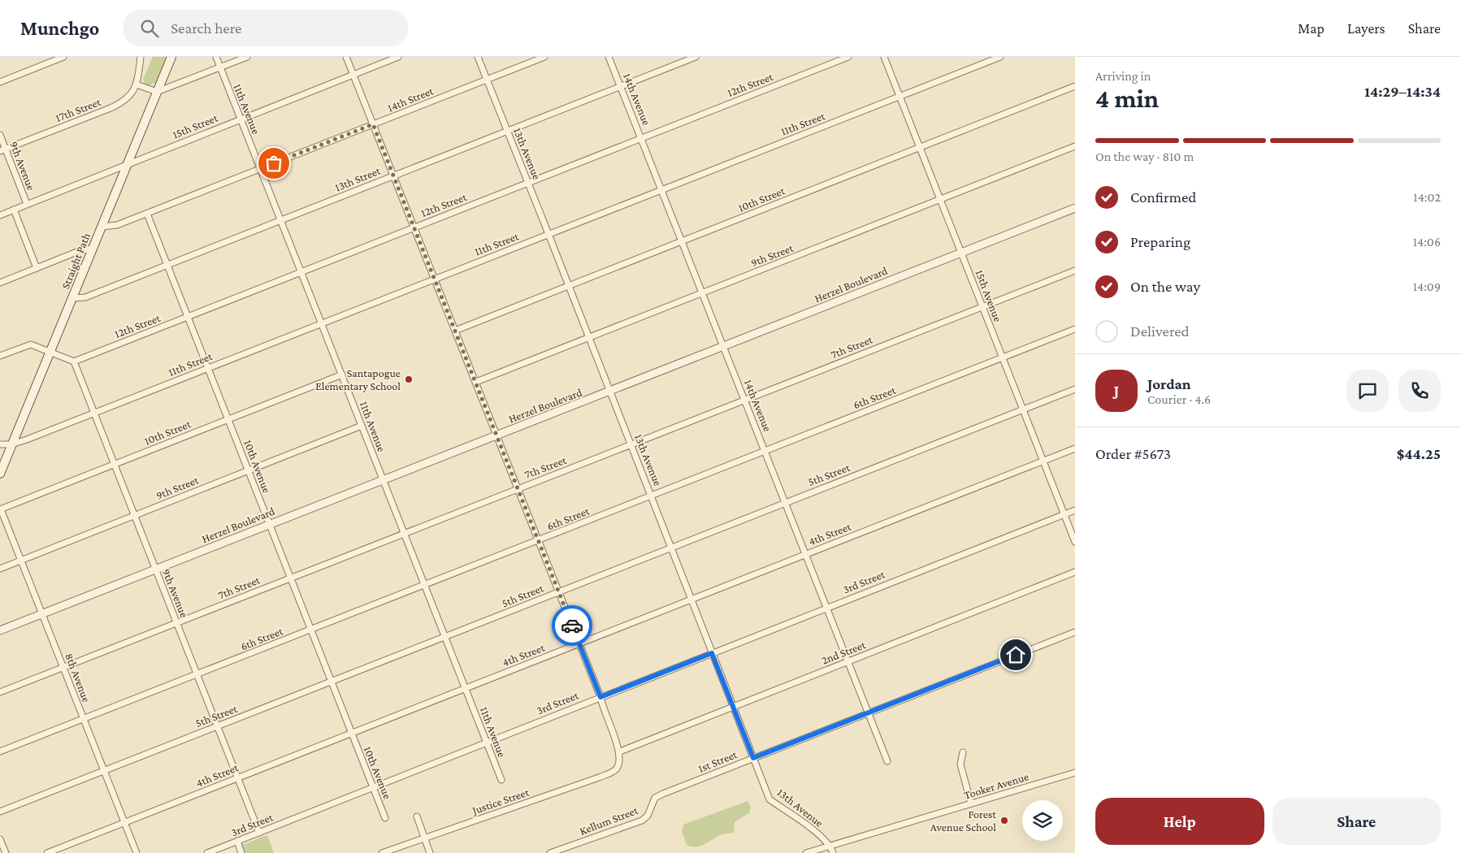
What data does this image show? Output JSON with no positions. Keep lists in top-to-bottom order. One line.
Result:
{"streets":{"main road":["Straight Path"],"street":["12th Street","14th Street","14th Avenue","11th Avenue","17th Street","11th Street","15th Street","13th Avenue","9th Avenue","13th Street","10th Street","9th Street","Herzel Boulevard","15th Avenue","7th Street","6th Street","10th Avenue","5th Street","4th Street","3rd Street","2nd Street","8th Avenue","1st Street","Tooker Avenue","Justice Street","Kellum Street"]},"crossings":[["12th Street","14th Avenue"],["12th Street","11th Avenue"],["12th Street","13th Avenue"],["12th Street","9th Avenue"],["12th Street","10th Avenue"],["14th Street","11th Avenue"],["14th Street","13th Avenue"],["14th Street","Straight Path"],["14th Street","10th Avenue"],["14th Avenue","11th Street"],["14th Avenue","13th Street"],["14th Avenue","10th Street"],["14th Avenue","9th Street"],["14th Avenue","Herzel Boulevard"],["14th Avenue","7th Street"],["14th Avenue","6th Street"],["14th Avenue","5th Street"],["14th Avenue","4th Street"],["14th Avenue","3rd Street"],["14th Avenue","2nd Street"],["14th Avenue","1st Street"],["11th Avenue","11th Street"],["11th Avenue","15th Street"],["11th Avenue","13th Street"],["11th Avenue","10th Street"],["11th Avenue","9th Street"],["11th Avenue","Herzel Boulevard"],["11th Avenue","7th Street"],["11th Avenue","6th Street"],["11th Avenue","5th Street"],["11th Avenue","4th Street"],["11th Avenue","3rd Street"],["17th Street","9th Avenue"],["11th Street","13th Avenue"],["11th Street","9th Avenue"],["11th Street","Straight Path"],["11th Street","15th Avenue"],["11th Street","10th Avenue"],["15th Street","9th Avenue"],["15th Street","Straight Path"],["13th Avenue","13th Street"],["13th Avenue","10th Street"],["13th Avenue","9th Street"],["13th Avenue","Herzel Boulevard"],["13th Avenue","7th Street"],["13th Avenue","6th Street"],["13th Avenue","5th Street"],["13th Avenue","4th Street"],["13th Avenue","3rd Street"],["13th Avenue","2nd Street"],["13th Avenue","1st Street"],["13th Avenue","Tooker Avenue"],["9th Avenue","10th Street"],["9th Avenue","9th Street"],["9th Avenue","Herzel Boulevard"],["9th Avenue","7th Street"],["9th Avenue","6th Street"],["9th Avenue","5th Street"],["9th Avenue","4th Street"],["9th Avenue","3rd Street"],["13th Street","Straight Path"],["13th Street","10th Avenue"],["10th Street","15th Avenue"],["10th Street","10th Avenue"],["10th Street","8th Avenue"],["9th Street","15th Avenue"],["9th Street","10th Avenue"],["9th Street","8th Avenue"],["Herzel Boulevard","15th Avenue"],["Herzel Boulevard","10th Avenue"],["Herzel Boulevard","8th Avenue"],["15th Avenue","7th Street"],["15th Avenue","6th Street"],["15th Avenue","5th Street"],["15th Avenue","4th Street"],["15th Avenue","3rd Street"],["7th Street","10th Avenue"],["7th Street","8th Avenue"],["6th Street","10th Avenue"],["6th Street","8th Avenue"],["10th Avenue","5th Street"],["10th Avenue","4th Street"],["10th Avenue","3rd Street"],["5th Street","8th Avenue"],["4th Street","8th Avenue"],["2nd Street","Justice Street"],["1st Street","Kellum Street"]],"places":["Santapogue Elementary School","Forest Avenue School"],"page":{"header":"Munchgo","search":"Search here","nav":["Map","Layers","Share"],"heading":["4 min","Arriving in","14:29–14:34"],"panel":["Jordan","Courier · 4.6","Order #5673","$44.25"],"bar":"On the way · 810 m","list":[["Confirmed","14:02"],["Preparing","14:06"],["On the way","14:09"],"Delivered"],"round":"J","buttons":["Help","Share"]}}
